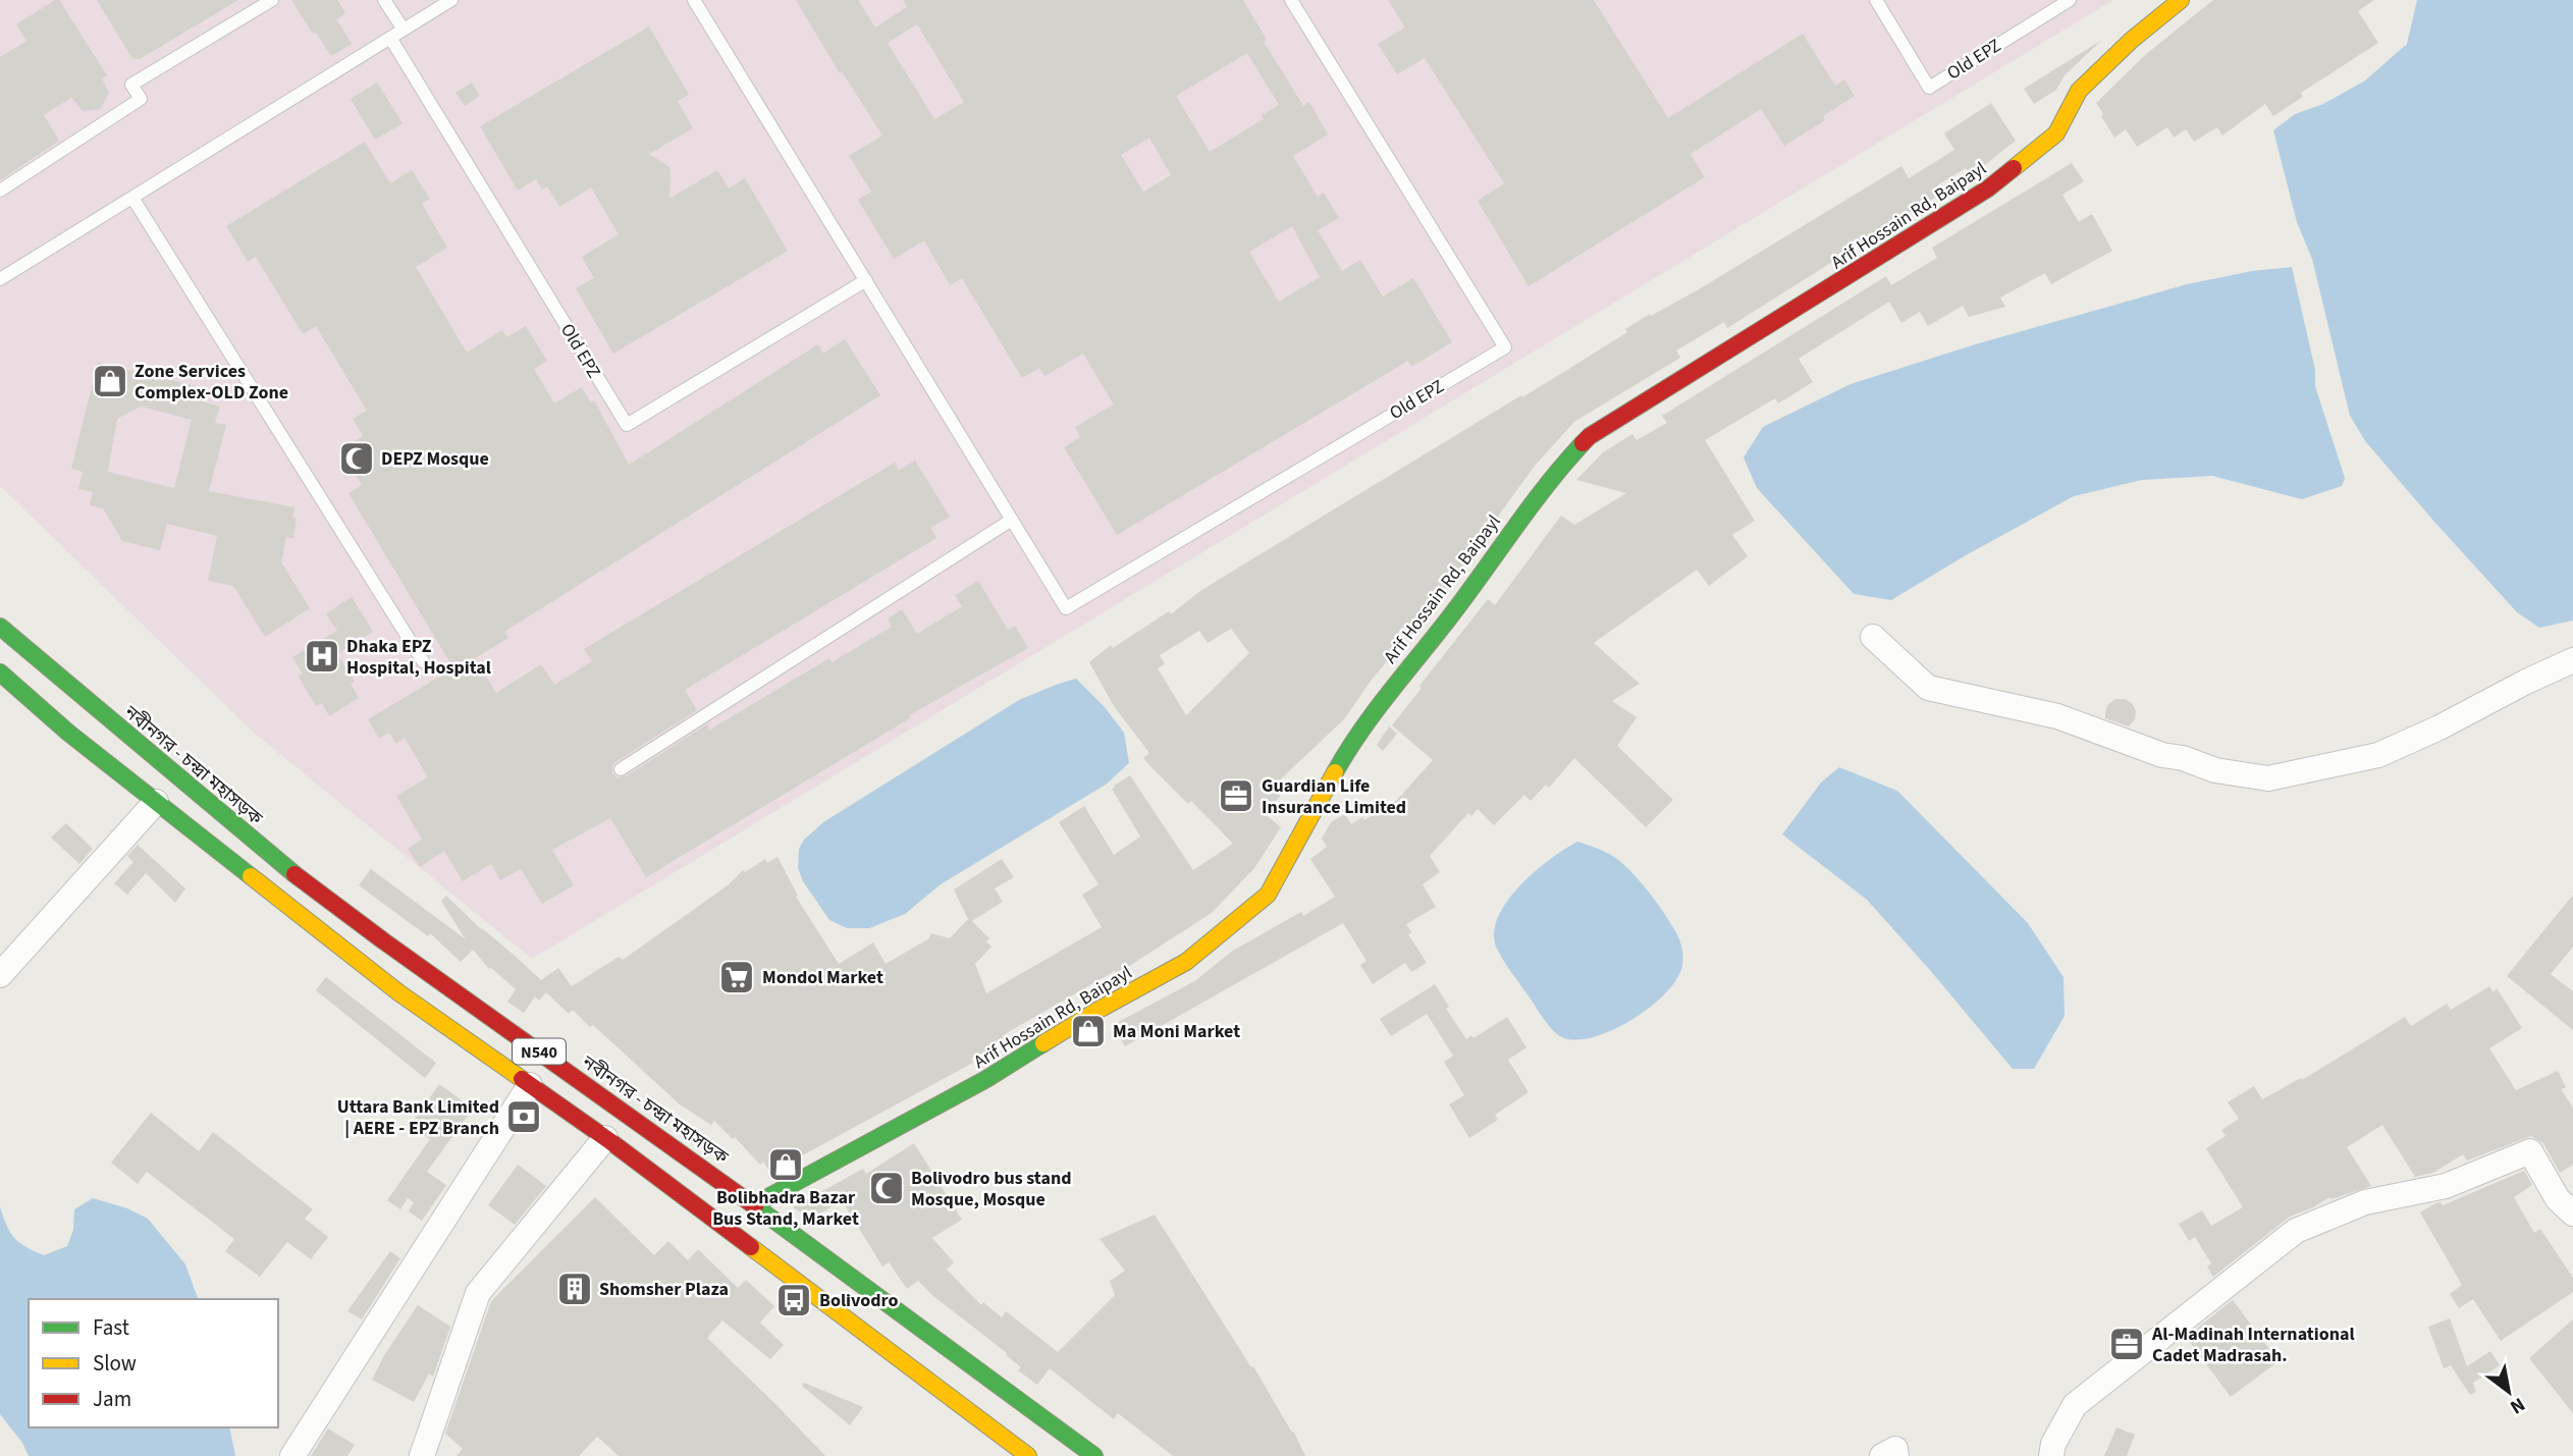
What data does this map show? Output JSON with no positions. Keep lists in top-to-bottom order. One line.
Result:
{"streets":{"main road":["Arif Hossain Rd, Baipayl","নবীনগর - চন্দ্রা মহাসড়ক","N540"],"lane":["Old EPZ"]},"crossings":[["Arif Hossain Rd, Baipayl","নবীনগর - চন্দ্রা মহাসড়ক"]],"places":{"shop":["Zone Services Complex-OLD Zone","Ma Moni Market","Bolibhadra Bazar Bus Stand, Market"],"mosque":["DEPZ Mosque","Bolivodro bus stand Mosque, Mosque"],"hospital":["Dhaka EPZ Hospital, Hospital"],"office":["Guardian Life Insurance Limited","Al-Madinah International Cadet Madrasah."],"supermarket":["Mondol Market"],"bank":["Uttara Bank Limited | AERE - EPZ Branch"],"building":["Shomsher Plaza"],"bus stop":["Bolivodro"]},"legend":["Fast","Slow","Jam"],"north":"bottom right"}
